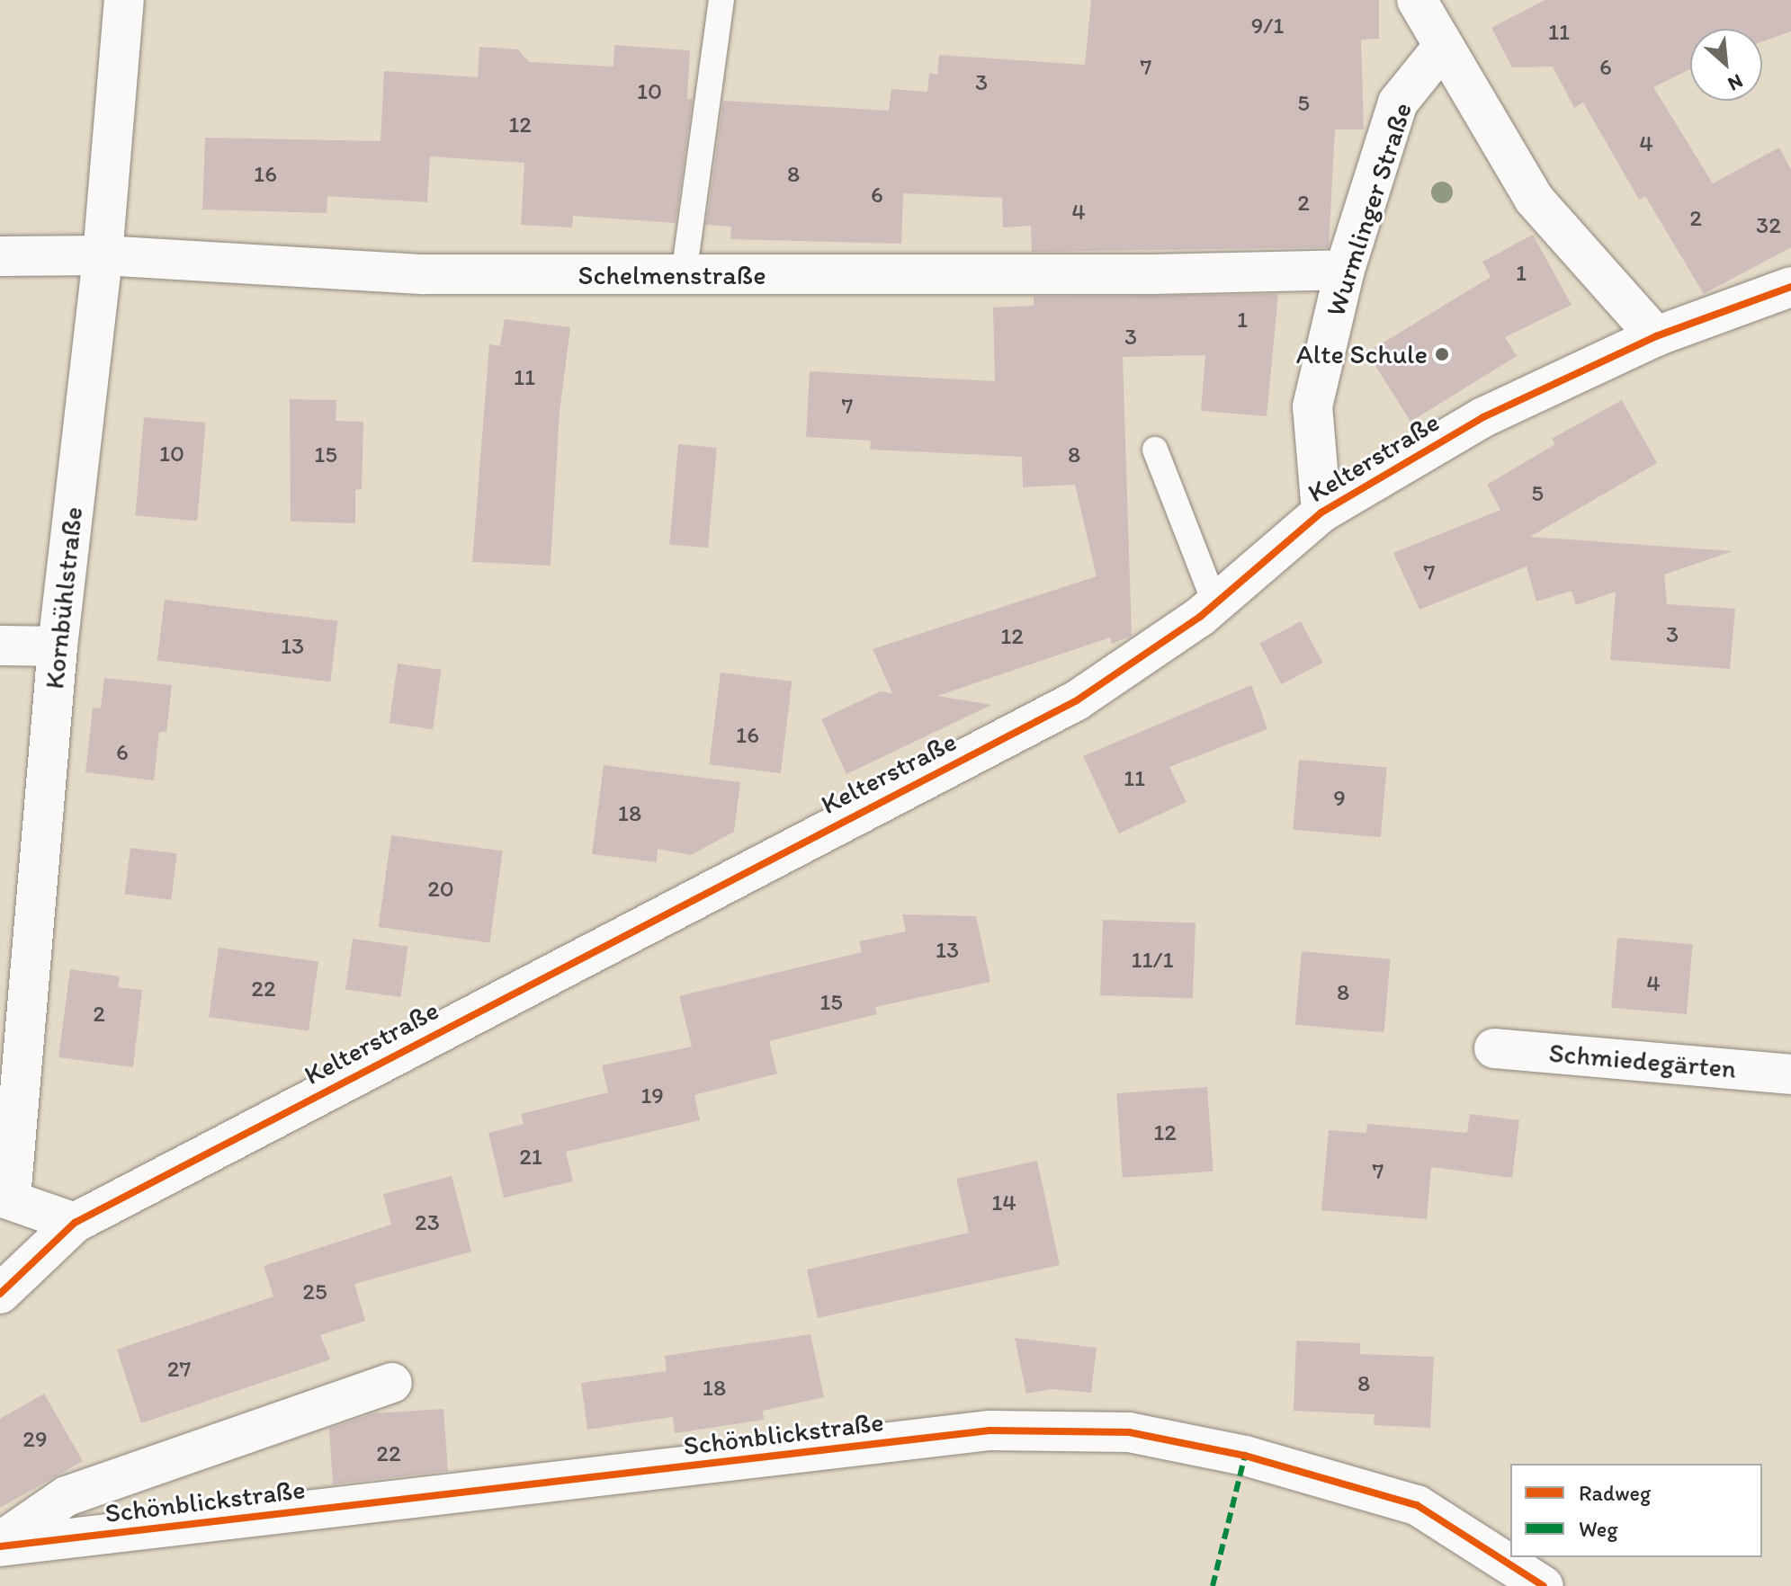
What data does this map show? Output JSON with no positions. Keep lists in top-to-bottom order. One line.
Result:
{"streets":{"street":["Wurmlinger Straße","Schelmenstraße","Kelterstraße","Kornbühlstraße","Schmiedegärten","Schönblickstraße"]},"crossings":[["Wurmlinger Straße","Schelmenstraße"],["Wurmlinger Straße","Kelterstraße"],["Schelmenstraße","Kornbühlstraße"]],"places":["Alte Schule"],"house_numbers":["9/1","11","7","6","3","10","5","12","4","16","8","6","2","4","2","32","1","1","3","11","7","10","15","8","5","7","3","12","13","16","6","11","9","18","20","13","11/1","4","22","8","15","2","19","12","21","7","14","23","25","27","8","18","29","22"],"legend":["Radweg","Weg"],"north":"bottom right"}
